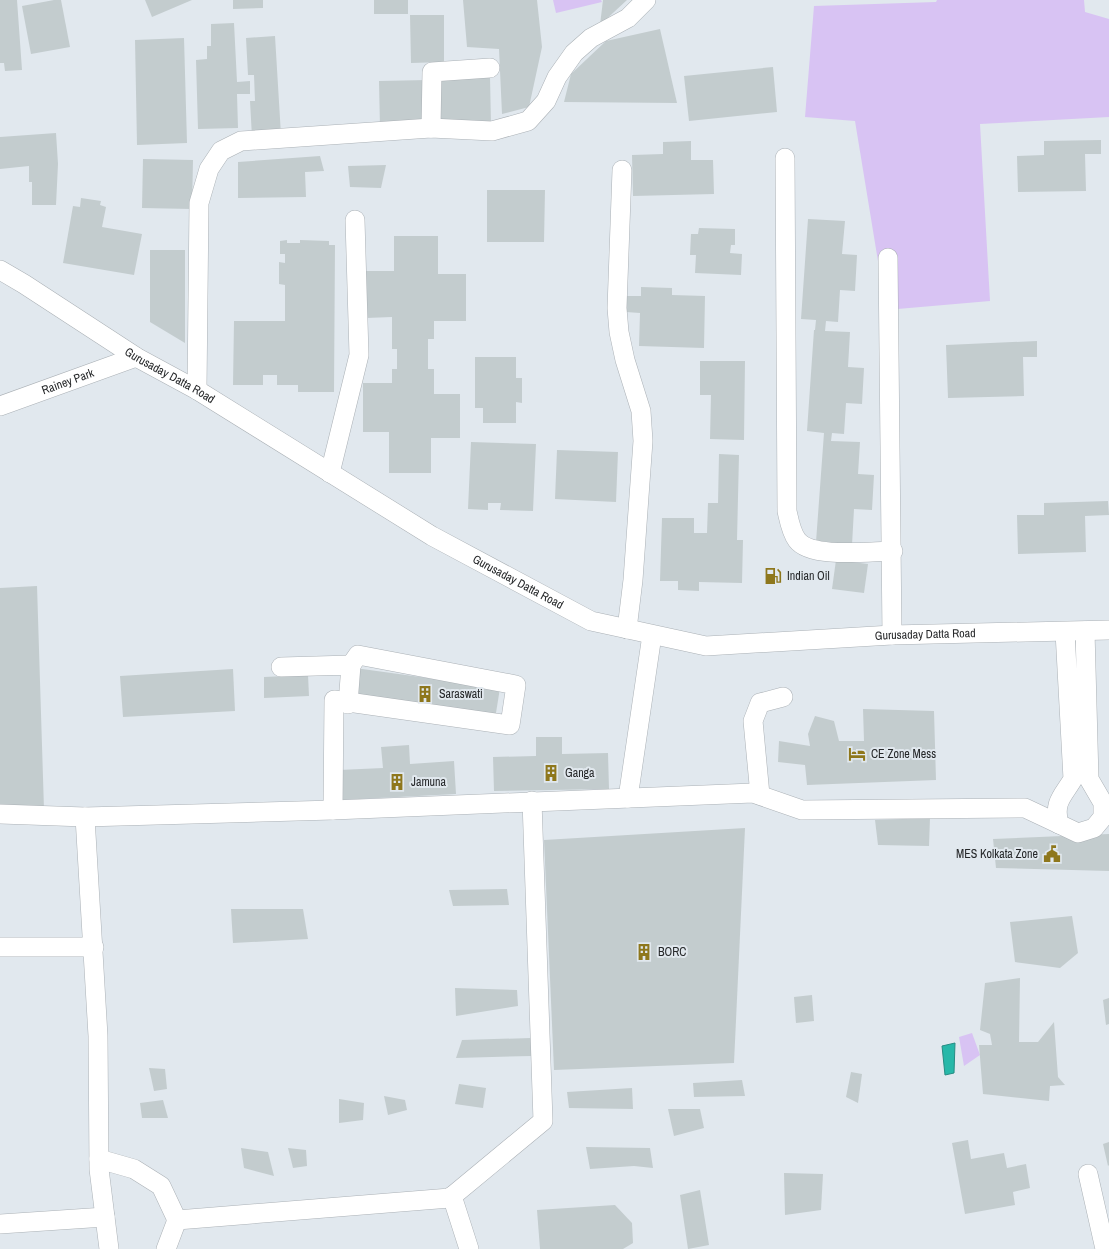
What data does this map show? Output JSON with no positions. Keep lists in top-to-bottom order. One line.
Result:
{"streets":{"street":["Gurusaday Datta Road","Rainey Park"]},"crossings":[["Gurusaday Datta Road","Rainey Park"]],"places":{"fuel station":["Indian Oil"],"building":["Saraswati","Ganga","Jamuna","BORC"],"hotel":["CE Zone Mess"],"public building":["MES Kolkata Zone"]}}
